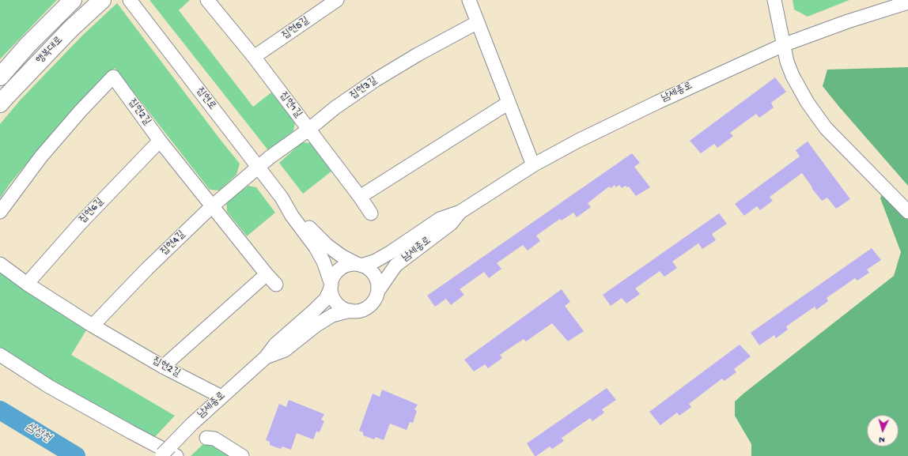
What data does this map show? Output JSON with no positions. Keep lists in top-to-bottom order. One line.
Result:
{"streets":{"highway":["행복대로"],"street":["집현5길","집현3길","남세종로","집현로","집현1길","집현2길","집현6길","집현4길"]},"crossings":[["집현5길","집현1길"],["집현3길","집현로"],["집현3길","집현1길"],["집현3길","집현4길"],["남세종로","집현로"],["남세종로","집현2길"],["집현로","집현4길"],["집현2길","집현6길"],["집현2길","집현4길"]],"water":["삼성천"],"north":"bottom"}
